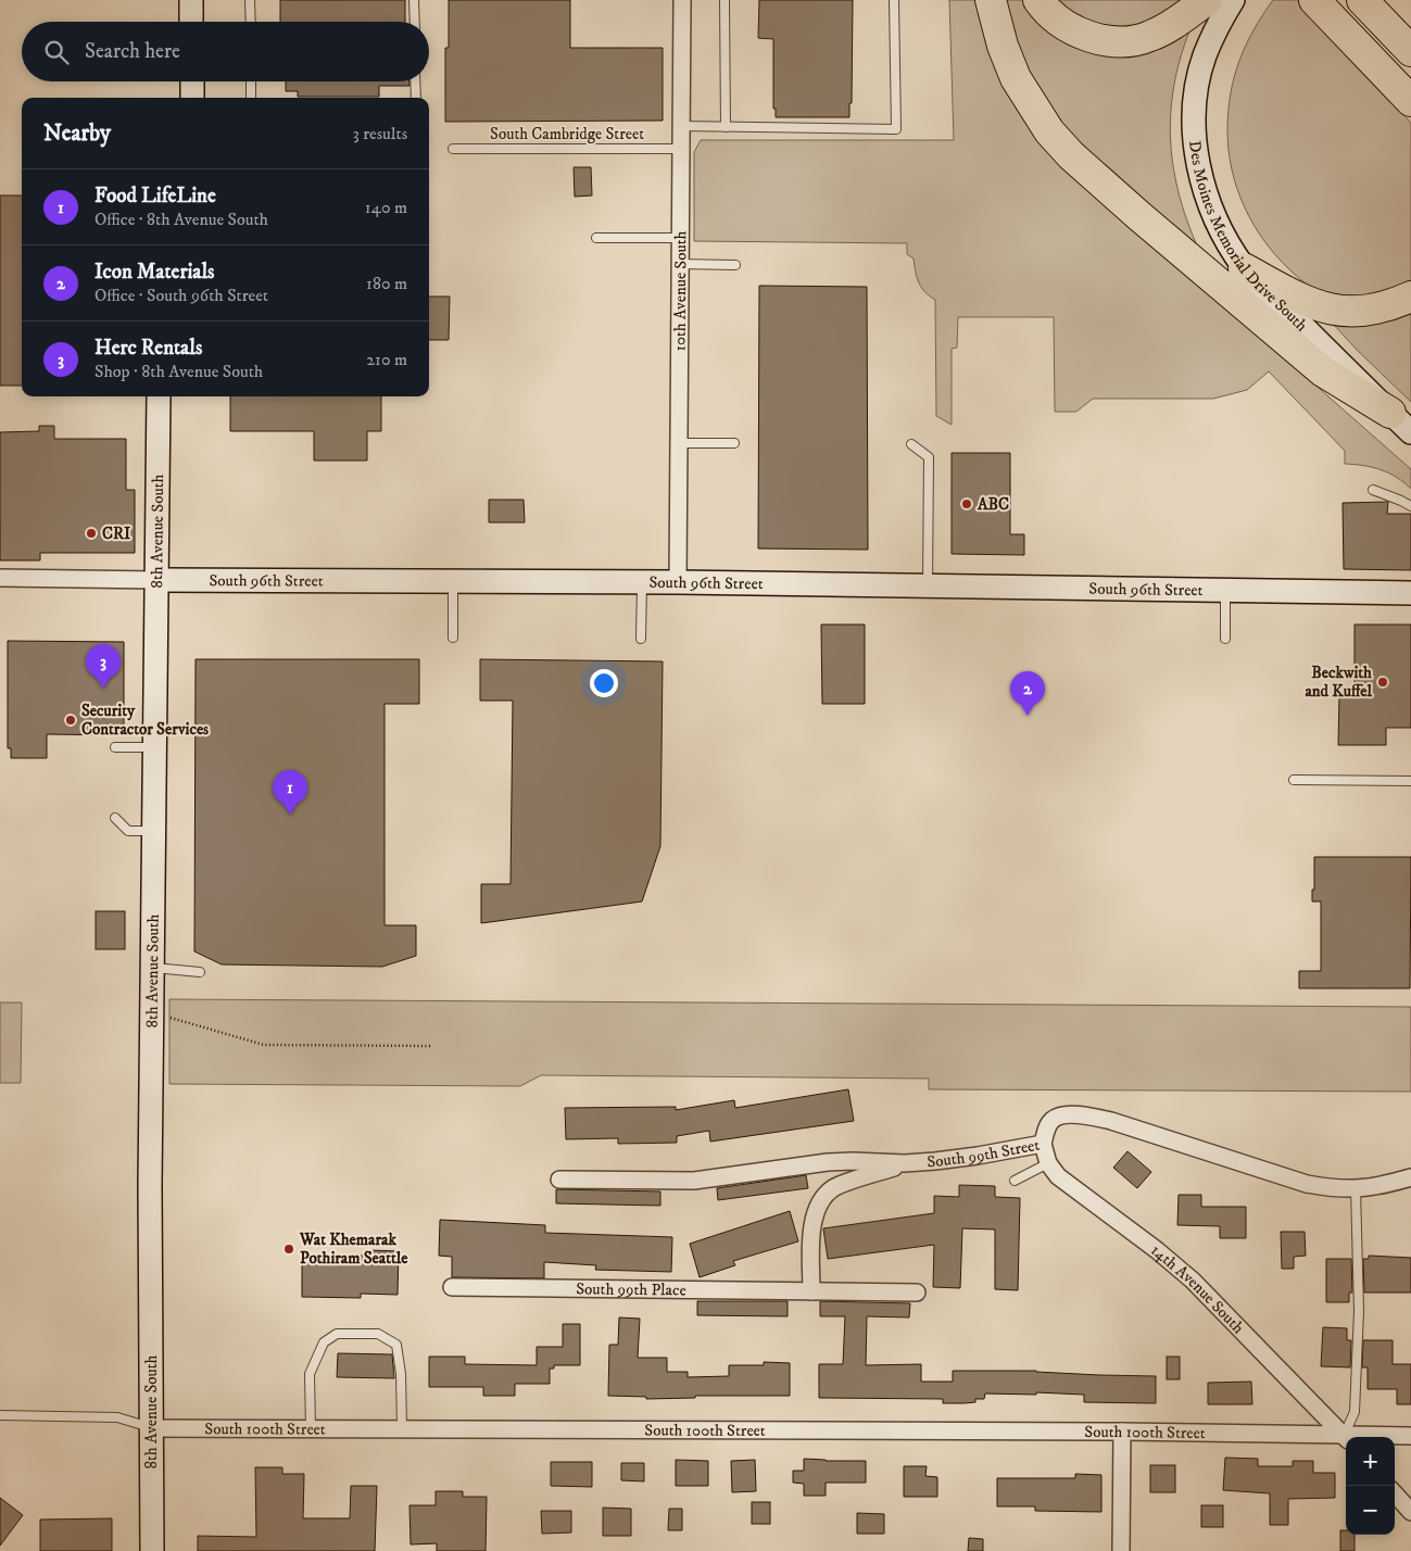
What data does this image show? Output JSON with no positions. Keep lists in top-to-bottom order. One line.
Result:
{"streets":{"street":["Des Moines Memorial Drive South","10th Avenue South","8th Avenue South","South 96th Street","South 99th Street","South 99th Place","14th Avenue South","South 100th Street"],"lane":["South Cambridge Street"]},"crossings":[["South Cambridge Street","10th Avenue South"],["10th Avenue South","South 96th Street"],["8th Avenue South","South 96th Street"],["8th Avenue South","South 100th Street"],["South 99th Street","14th Avenue South"]],"places":["ABC","CRI","Beckwith and Kuffel","Security Contractor Services","Wat Khemarak Pothiram Seattle"],"page":{"search":"Search here","heading":["Nearby","3 results"],"list":[{"mark":"1","name":"Food LifeLine","note":"Office · 8th Avenue South","value":"140 m"},{"mark":"2","name":"Icon Materials","note":"Office · South 96th Street","value":"180 m"},{"mark":"3","name":"Herc Rentals","note":"Shop · 8th Avenue South","value":"210 m"}],"pins":["3","2","1"],"map_buttons":["+","−"]}}
